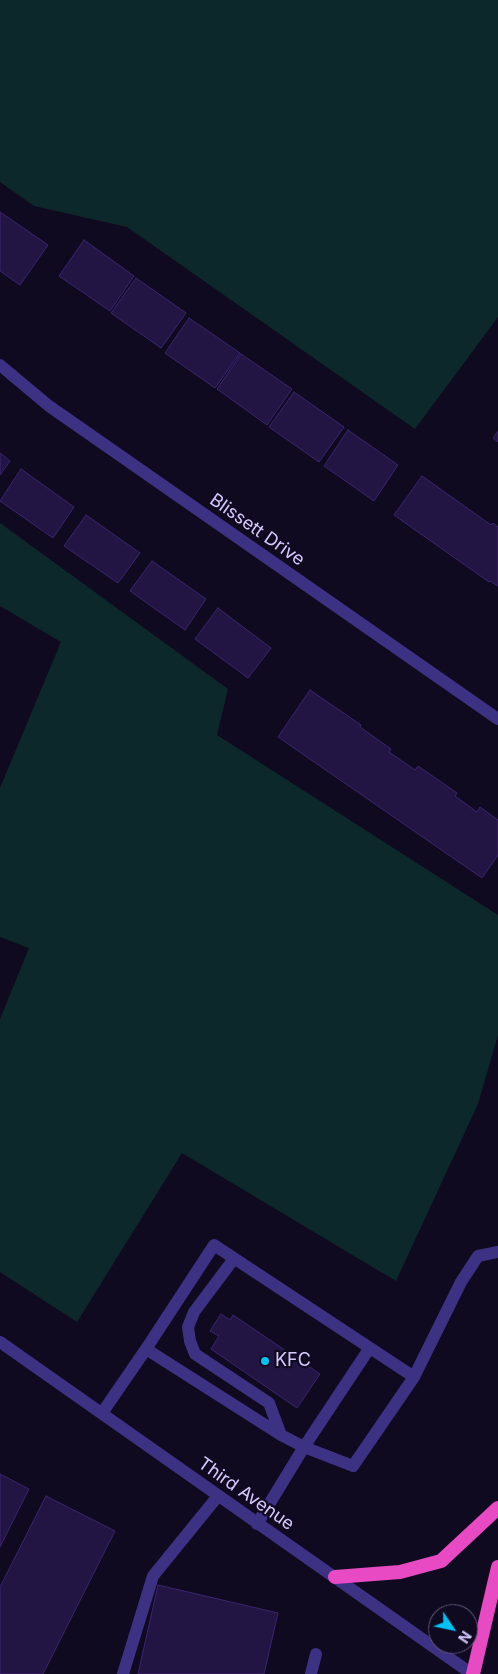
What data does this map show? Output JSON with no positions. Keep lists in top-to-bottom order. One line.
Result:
{"streets":{"street":["Blissett Drive","Third Avenue"]},"places":["KFC"],"north":"bottom right"}
